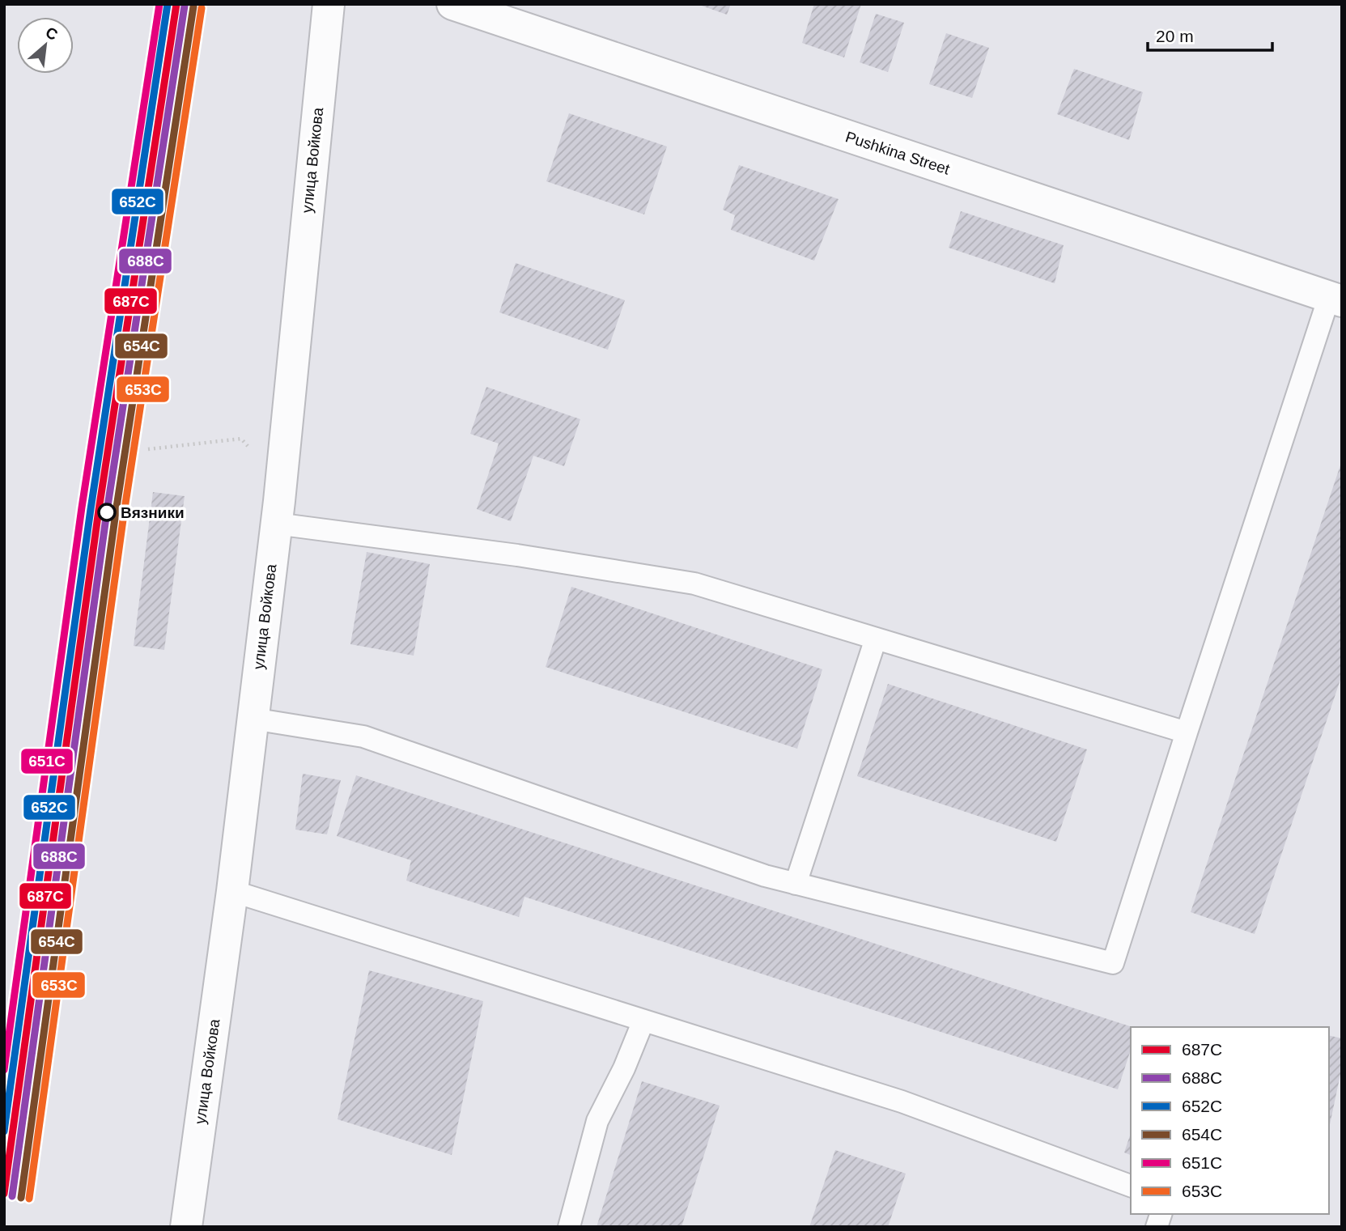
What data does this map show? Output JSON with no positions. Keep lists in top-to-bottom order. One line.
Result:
{"streets":{"street":["Pushkina Street","улица Войкова"]},"places":["Вязники"],"lines":["transit line 687С","transit line 652С","transit line 651С","transit line 688С","transit line 654С","transit line 653С"],"legend":["687С","688С","652С","654С","651С","653С"],"scale_bar":"20 m","north":"top right"}
